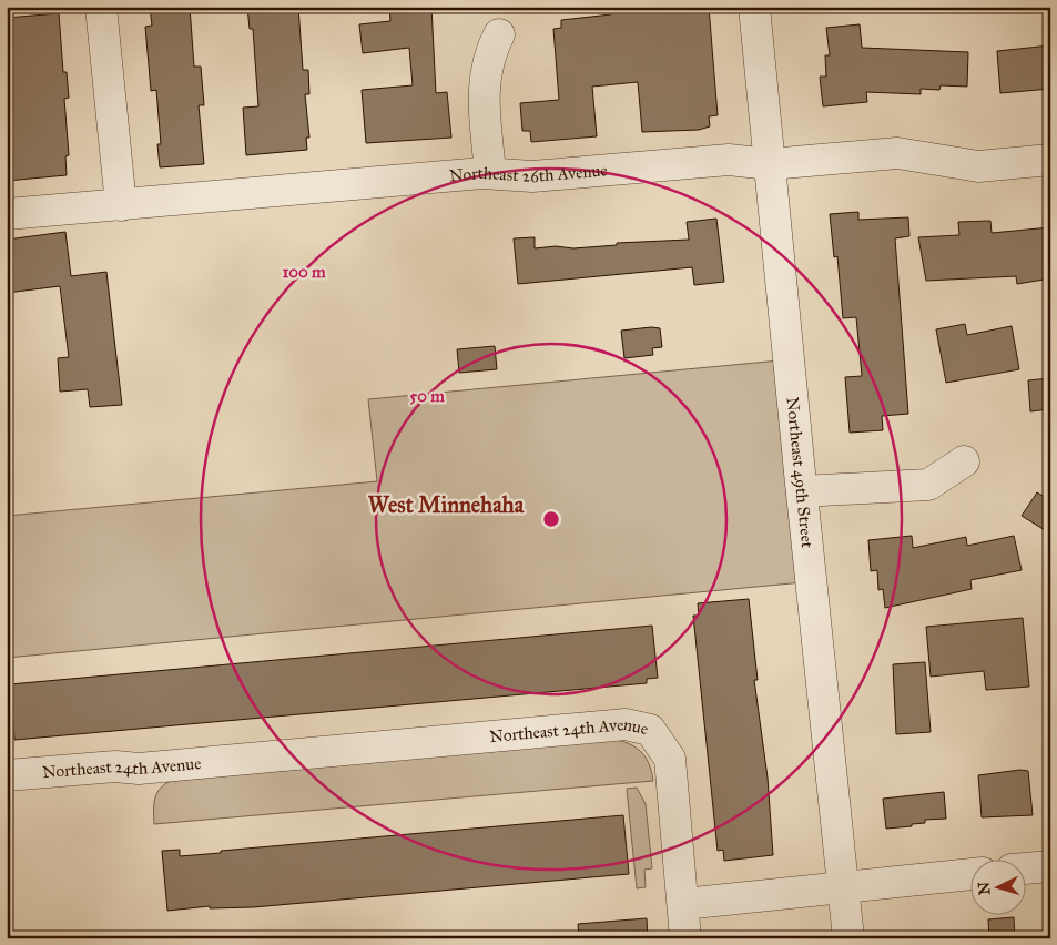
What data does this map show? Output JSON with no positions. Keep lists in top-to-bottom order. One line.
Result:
{"streets":{"street":["Northeast 26th Avenue","Northeast 49th Street","Northeast 24th Avenue"]},"crossings":[["Northeast 26th Avenue","Northeast 49th Street"]],"districts":["West Minnehaha"],"north":"left","rings":["100 m","50 m"]}
